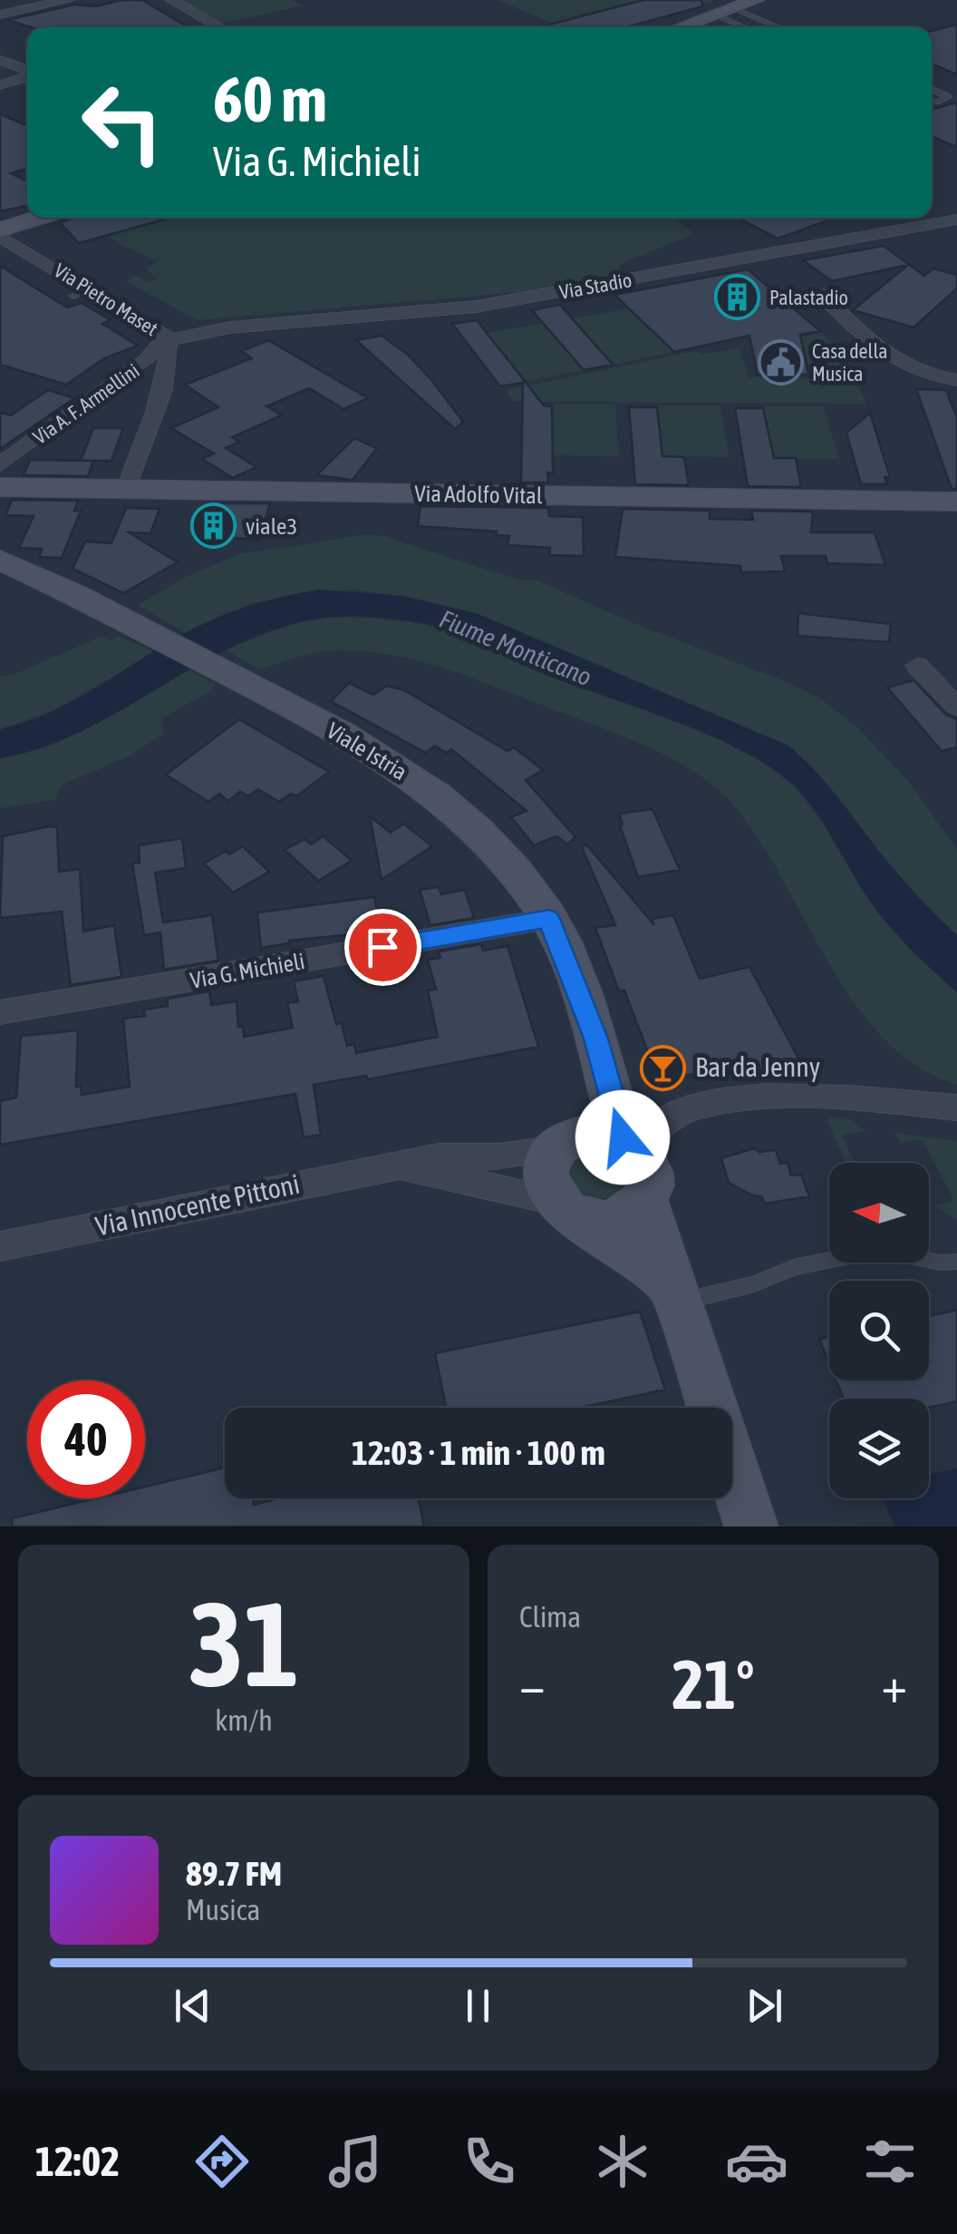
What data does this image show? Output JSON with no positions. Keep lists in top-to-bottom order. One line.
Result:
{"streets":{"street":["Via Stadio","Via Pietro Maset","Via A. F. Armellini","Via Adolfo Vital","Viale Istria","Via G. Michieli","Via Innocente Pittoni"]},"crossings":[["Via Stadio","Via Pietro Maset"],["Via Stadio","Via A. F. Armellini"],["Via Pietro Maset","Via A. F. Armellini"],["Via Pietro Maset","Via Adolfo Vital"],["Viale Istria","Via G. Michieli"],["Viale Istria","Via Innocente Pittoni"]],"water":["Fiume Monticano"],"places":{"building":["Palastadio","viale3"],"public building":["Casa della Musica"],"bar":["Bar da Jenny"]},"north":"left","page":{"turn":["60 m","Via G. Michieli"],"limit":"40","trip":"12:03 · 1 min · 100 m","tile":[["31","km/h"],"Clima"],"heat":["−","21°","+"],"song":["89.7 FM","Musica"],"tabs":"12:02"}}
